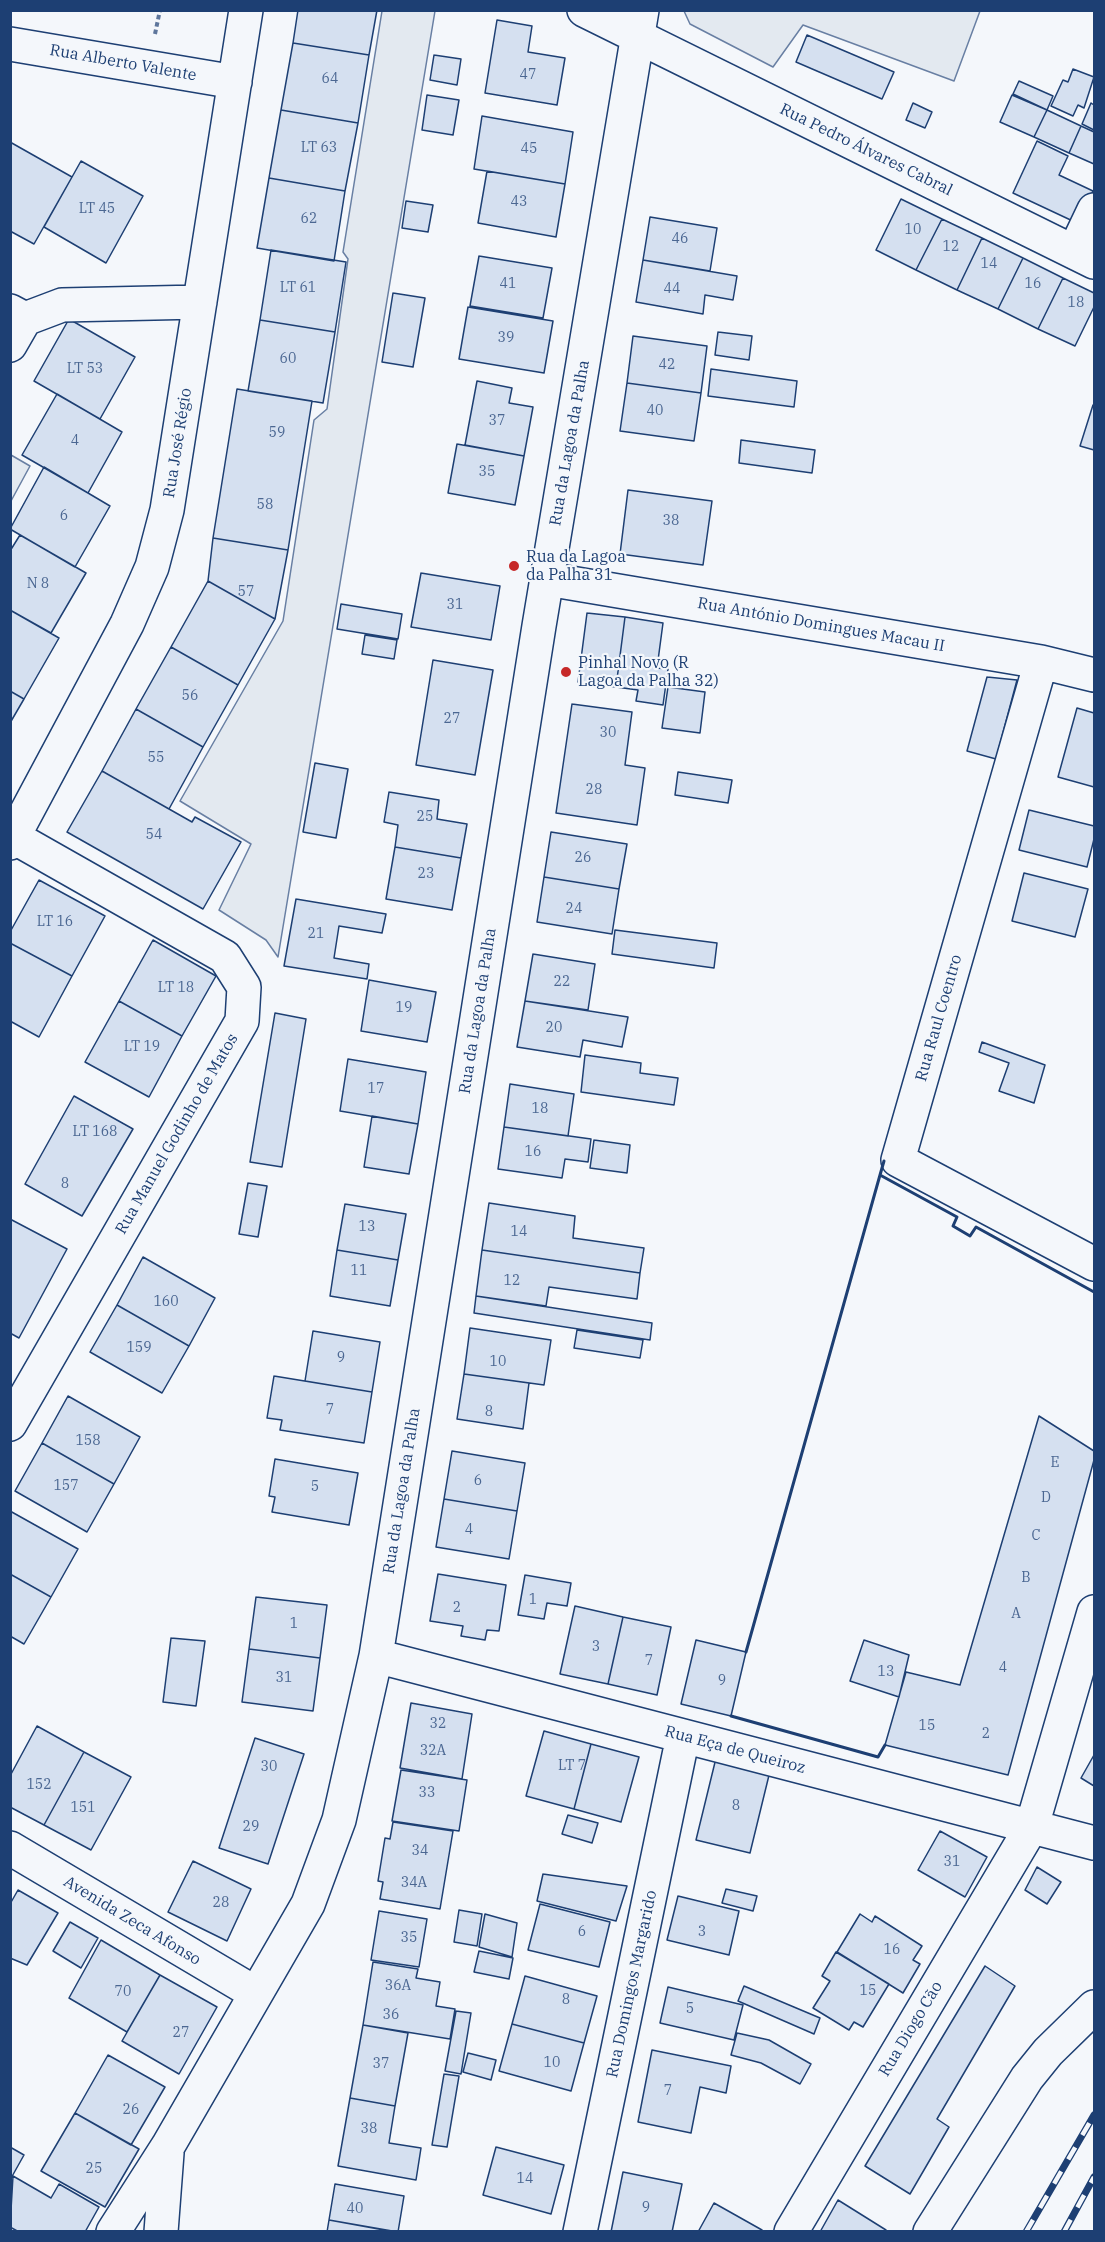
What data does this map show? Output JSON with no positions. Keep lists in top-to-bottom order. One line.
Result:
{"streets":{"street":["Rua Alberto Valente","Rua Pedro Álvares Cabral","Rua José Régio","Rua da Lagoa da Palha","Rua António Domingues Macau II","Rua Raul Coentro","Rua Manuel Godinho de Matos","Rua Eça de Queiroz","Avenida Zeca Afonso","Rua Domingos Margarido","Rua Diogo Cão"]},"crossings":[["Rua Alberto Valente","Rua José Régio"],["Rua Pedro Álvares Cabral","Rua da Lagoa da Palha"],["Rua José Régio","Rua Manuel Godinho de Matos"],["Rua da Lagoa da Palha","Rua António Domingues Macau II"],["Rua da Lagoa da Palha","Rua Eça de Queiroz"],["Rua da Lagoa da Palha","Avenida Zeca Afonso"],["Rua António Domingues Macau II","Rua Raul Coentro"],["Rua Eça de Queiroz","Rua Domingos Margarido"],["Rua Eça de Queiroz","Rua Diogo Cão"]],"places":["Rua da Lagoa da Palha 31","Pinhal Novo (R Lagoa da Palha 32)"],"house_numbers":["47","64","LT 63","45","43","LT 45","62","10","46","12","14","41","16","LT 61","44","18","39","60","42","LT 53","40","37","59","4","35","58","6","38","N 8","57","31","56","27","30","55","28","25","54","26","23","24","LT 16","21","22","LT 18","19","20","LT 19","17","18","LT 168","16","8","13","14","11","12","160","159","9","10","7","8","158","E","6","157","5","D","4","C","B","1","2","A","1","3","7","4","13","31","9","32","15","2","32A","LT 7","30","152","33","8","151","29","34","31","34A","28","6","3","35","16","36A","15","70","8","5","36","27","10","37","7","26","38","25","14","9","40"]}
